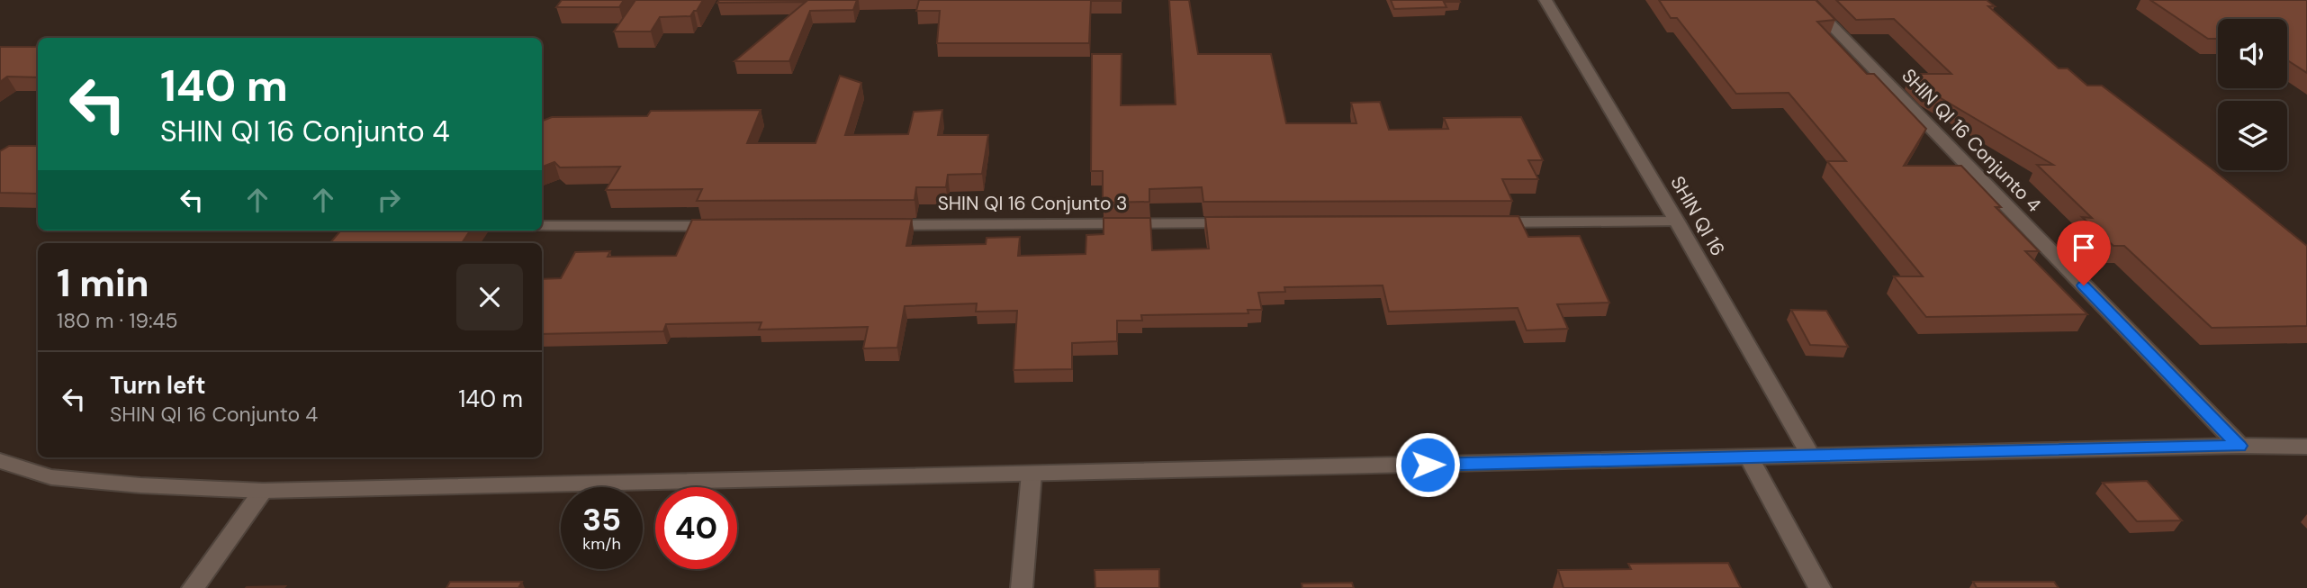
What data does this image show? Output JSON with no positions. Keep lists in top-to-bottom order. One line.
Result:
{"streets":{"street":["SHIN QI 16 Conjunto 4","SHIN QI 16 Conjunto 3","SHIN QI 16"]},"page":{"turn":["140 m","SHIN QI 16 Conjunto 4"],"heading":["1 min","180 m · 19:45"],"list":[{"name":"Turn left","note":"SHIN QI 16 Conjunto 4","value":"140 m"}],"speed":"35 km/h","limit":"40"}}
